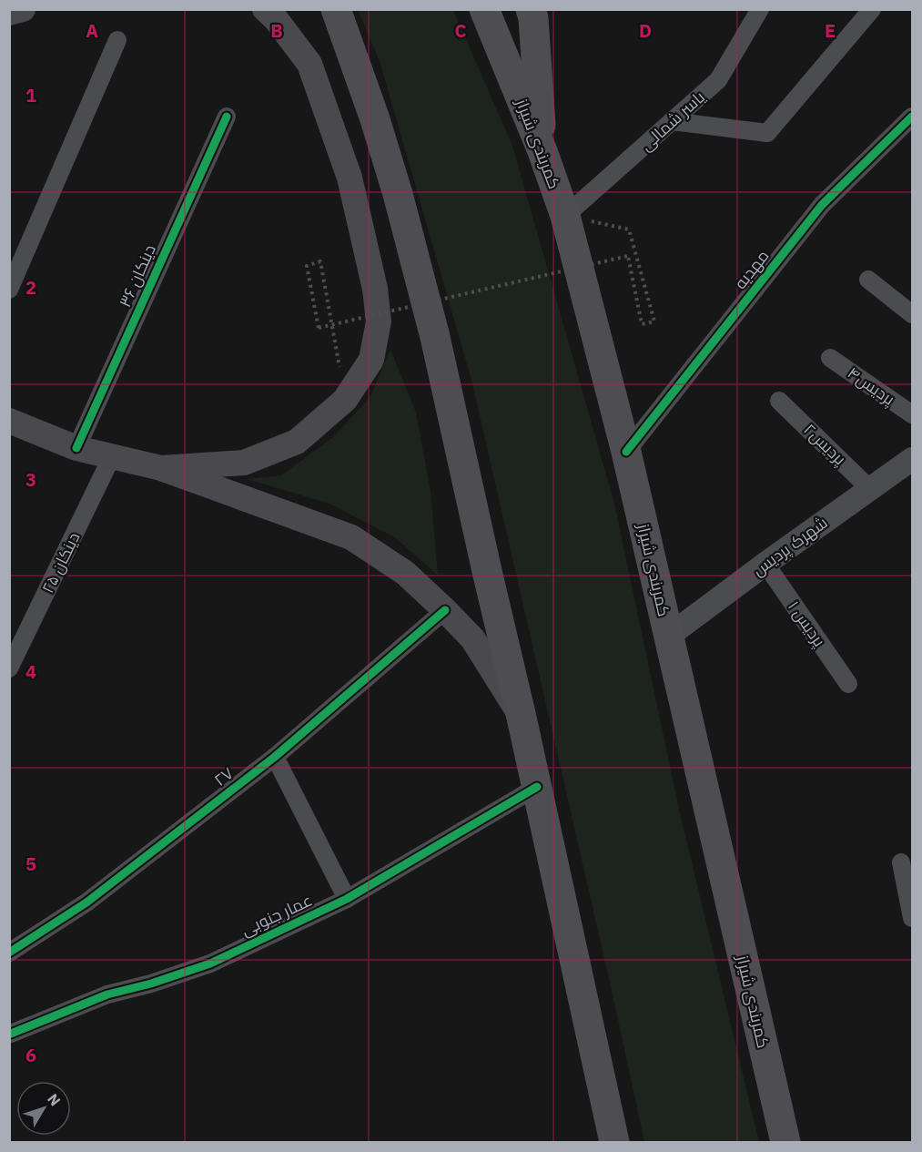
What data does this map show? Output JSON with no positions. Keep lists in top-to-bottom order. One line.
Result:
{"streets":{"highway":["کمربندی شیراز"],"street":["یاسر شمالی","مهدیه","۳۶ دینکان","پردیس۴","پردیس۲","شهرک پردیس","۲۵ دینکان","پردیس ۱","۲۷","عمار جنوبی"]},"crossings":[["یاسر شمالی","کمربندی شیراز"],["کمربندی شیراز","مهدیه"],["کمربندی شیراز","شهرک پردیس"],["پردیس۲","شهرک پردیس"],["شهرک پردیس","پردیس ۱"]],"north":"top right","grid":{"columns":["A","B","C","D","E"],"rows":["1","2","3","4","5","6"]}}
